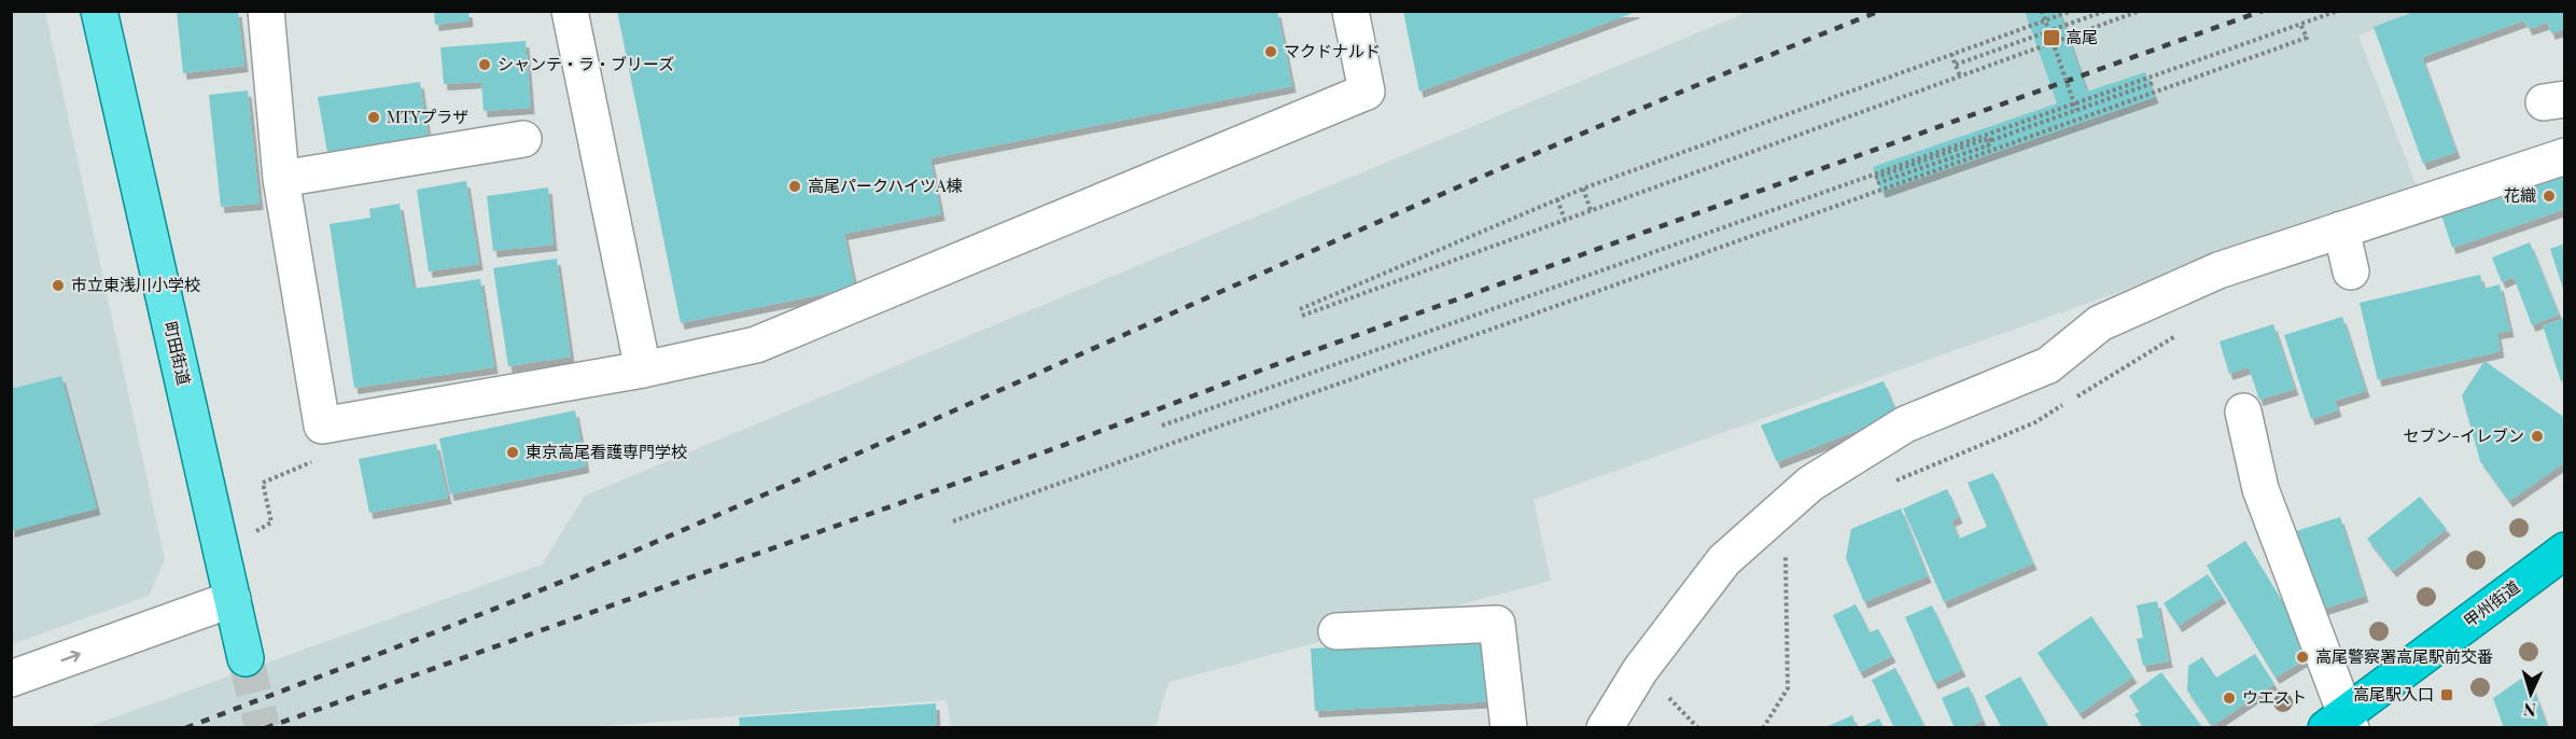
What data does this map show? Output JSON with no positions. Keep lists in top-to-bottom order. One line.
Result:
{"streets":{"highway":["甲州街道"],"main road":["町田街道"]},"places":{"transit":["高尾","高尾駅入口"],"other":["マクドナルド","シャンテ・ラ・ブリーズ","MTYプラザ","高尾パークハイツA棟","花織","市立東浅川小学校","セブン-イレブン","東京高尾看護専門学校","高尾警察署高尾駅前交番","ウエスト"]},"north":"bottom"}
